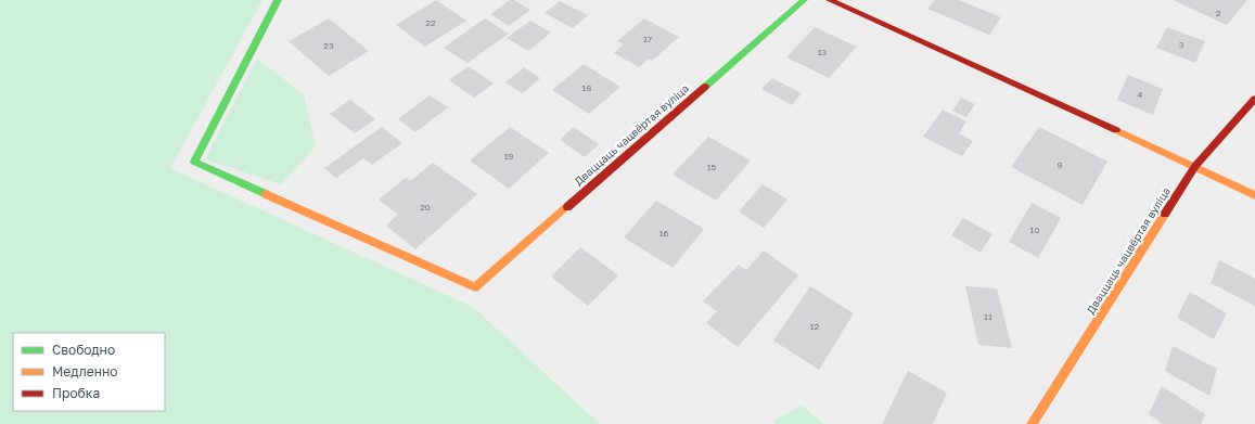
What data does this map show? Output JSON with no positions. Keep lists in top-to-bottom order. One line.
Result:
{"streets":{"street":["Дваццаць чацвёртая вуліца"]},"house_numbers":["2","22","17","3","23","13","18","4","19","9","15","20","10","16","11","12"],"legend":["Свободно","Медленно","Пробка"]}
